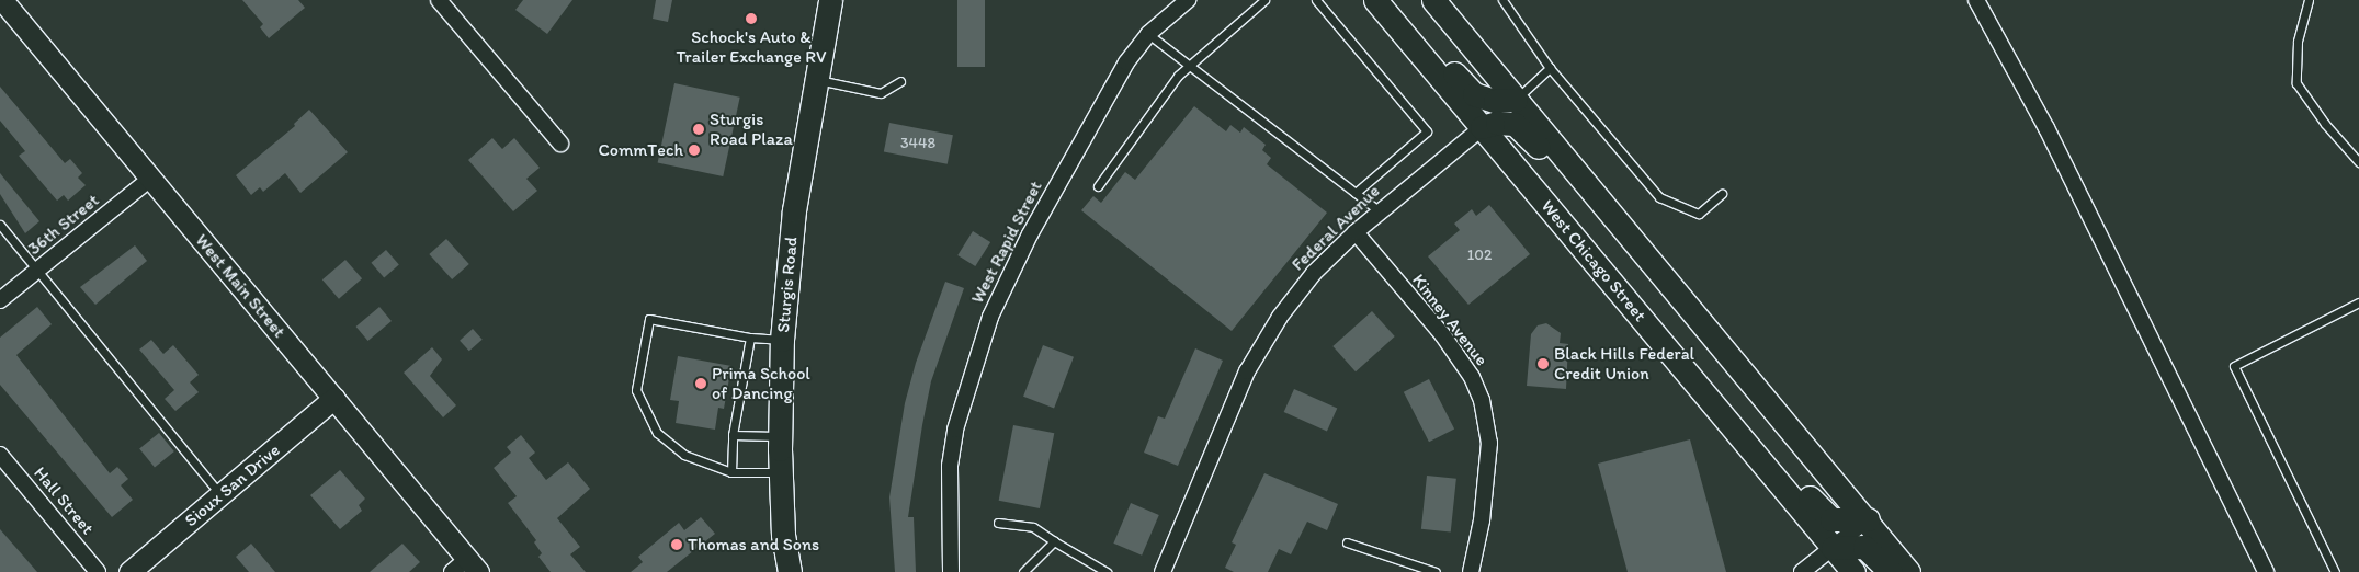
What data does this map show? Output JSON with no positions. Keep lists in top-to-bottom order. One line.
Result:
{"streets":{"main road":["West Chicago Street","Sturgis Road"],"street":["36th Street","Federal Avenue","West Rapid Street","West Main Street","Kinney Avenue","Sioux San Drive","Hall Street"]},"crossings":[["36th Street","West Main Street"],["Federal Avenue","West Chicago Street"],["Federal Avenue","Kinney Avenue"],["West Main Street","Sioux San Drive"]],"places":["Schock's Auto & Trailer Exchange RV","Sturgis Road Plaza","CommTech","Black Hills Federal Credit Union","Prima School of Dancing","Thomas and Sons"],"house_numbers":["3448","102"]}
